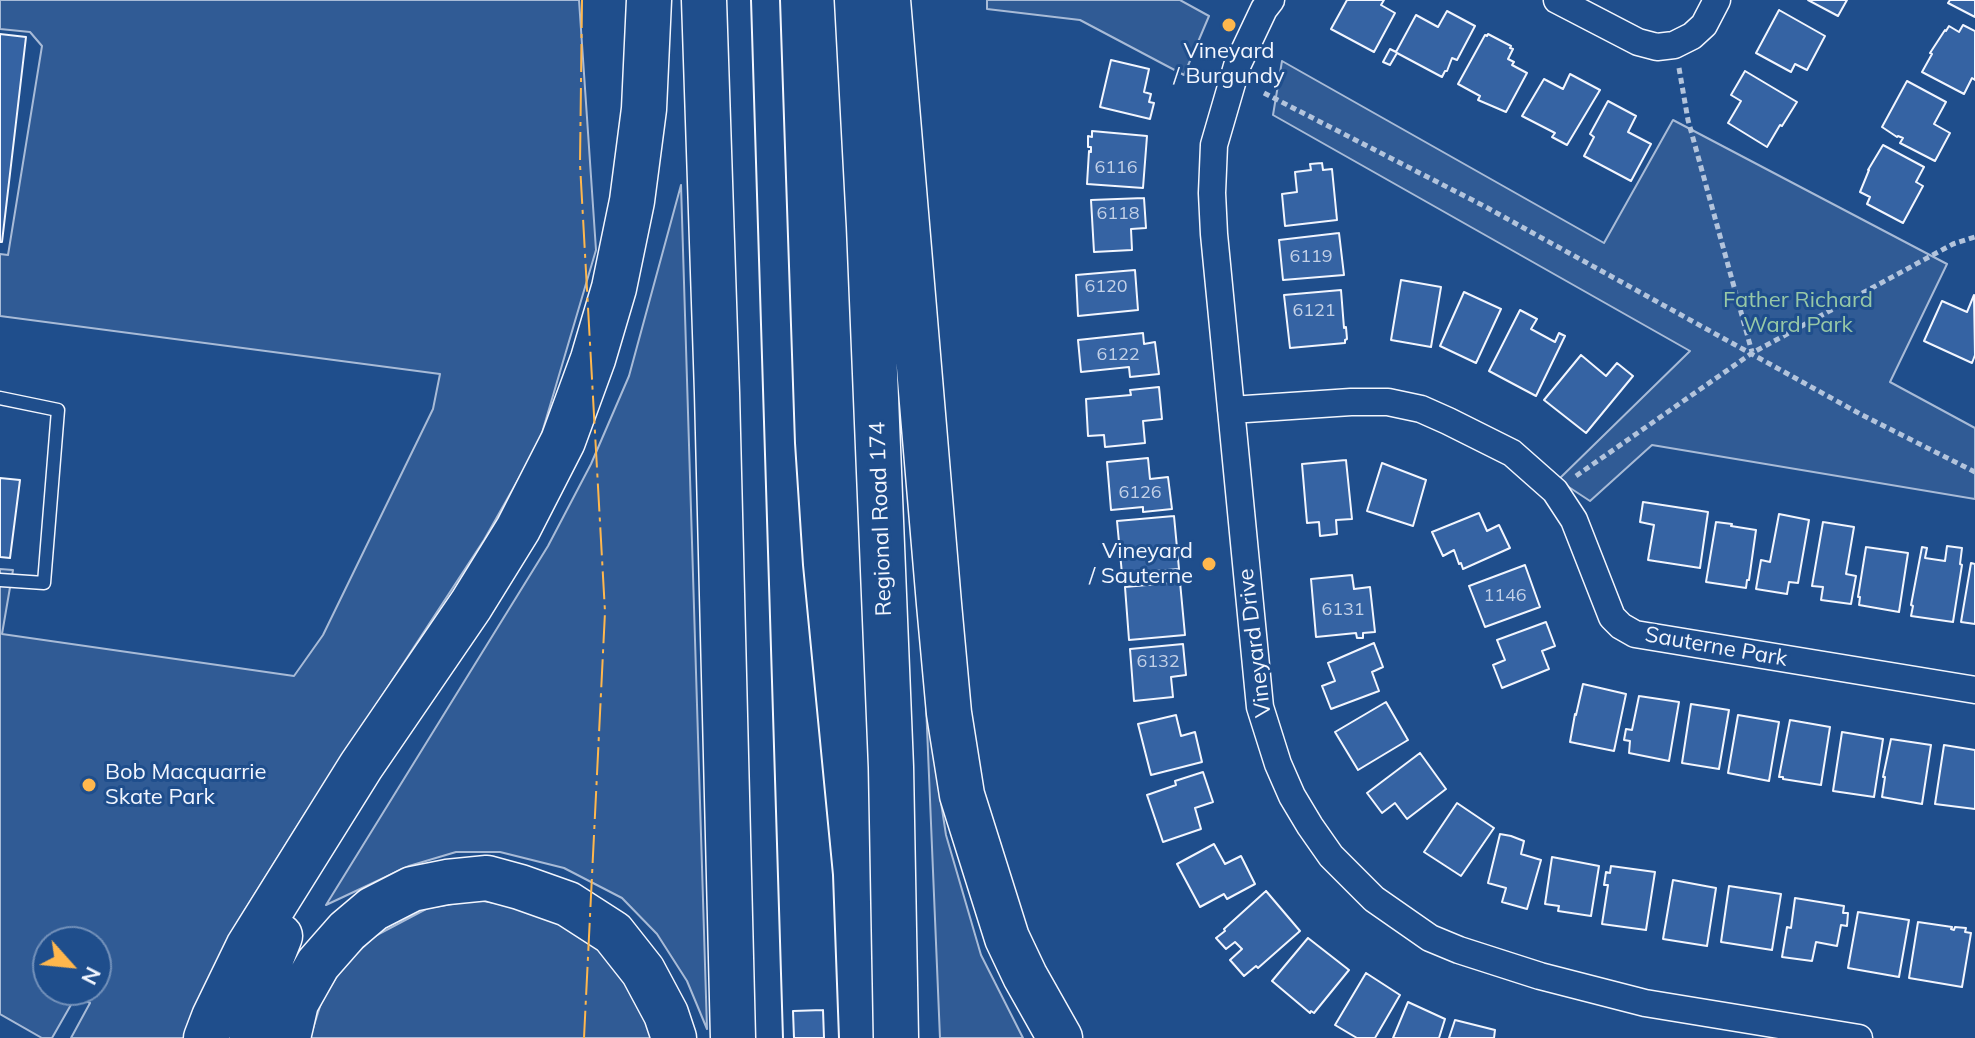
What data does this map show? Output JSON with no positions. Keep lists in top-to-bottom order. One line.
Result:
{"streets":{"highway":["Regional Road 174"],"street":["Vineyard Drive","Sauterne Park"]},"crossings":[["Vineyard Drive","Sauterne Park"]],"parks":["Father Richard Ward Park"],"places":["Vineyard / Burgundy","Vineyard / Sauterne","Bob Macquarrie Skate Park"],"house_numbers":["6116","6118","6119","6120","6121","6122","6126","1146","6131","6132"],"north":"bottom right"}
